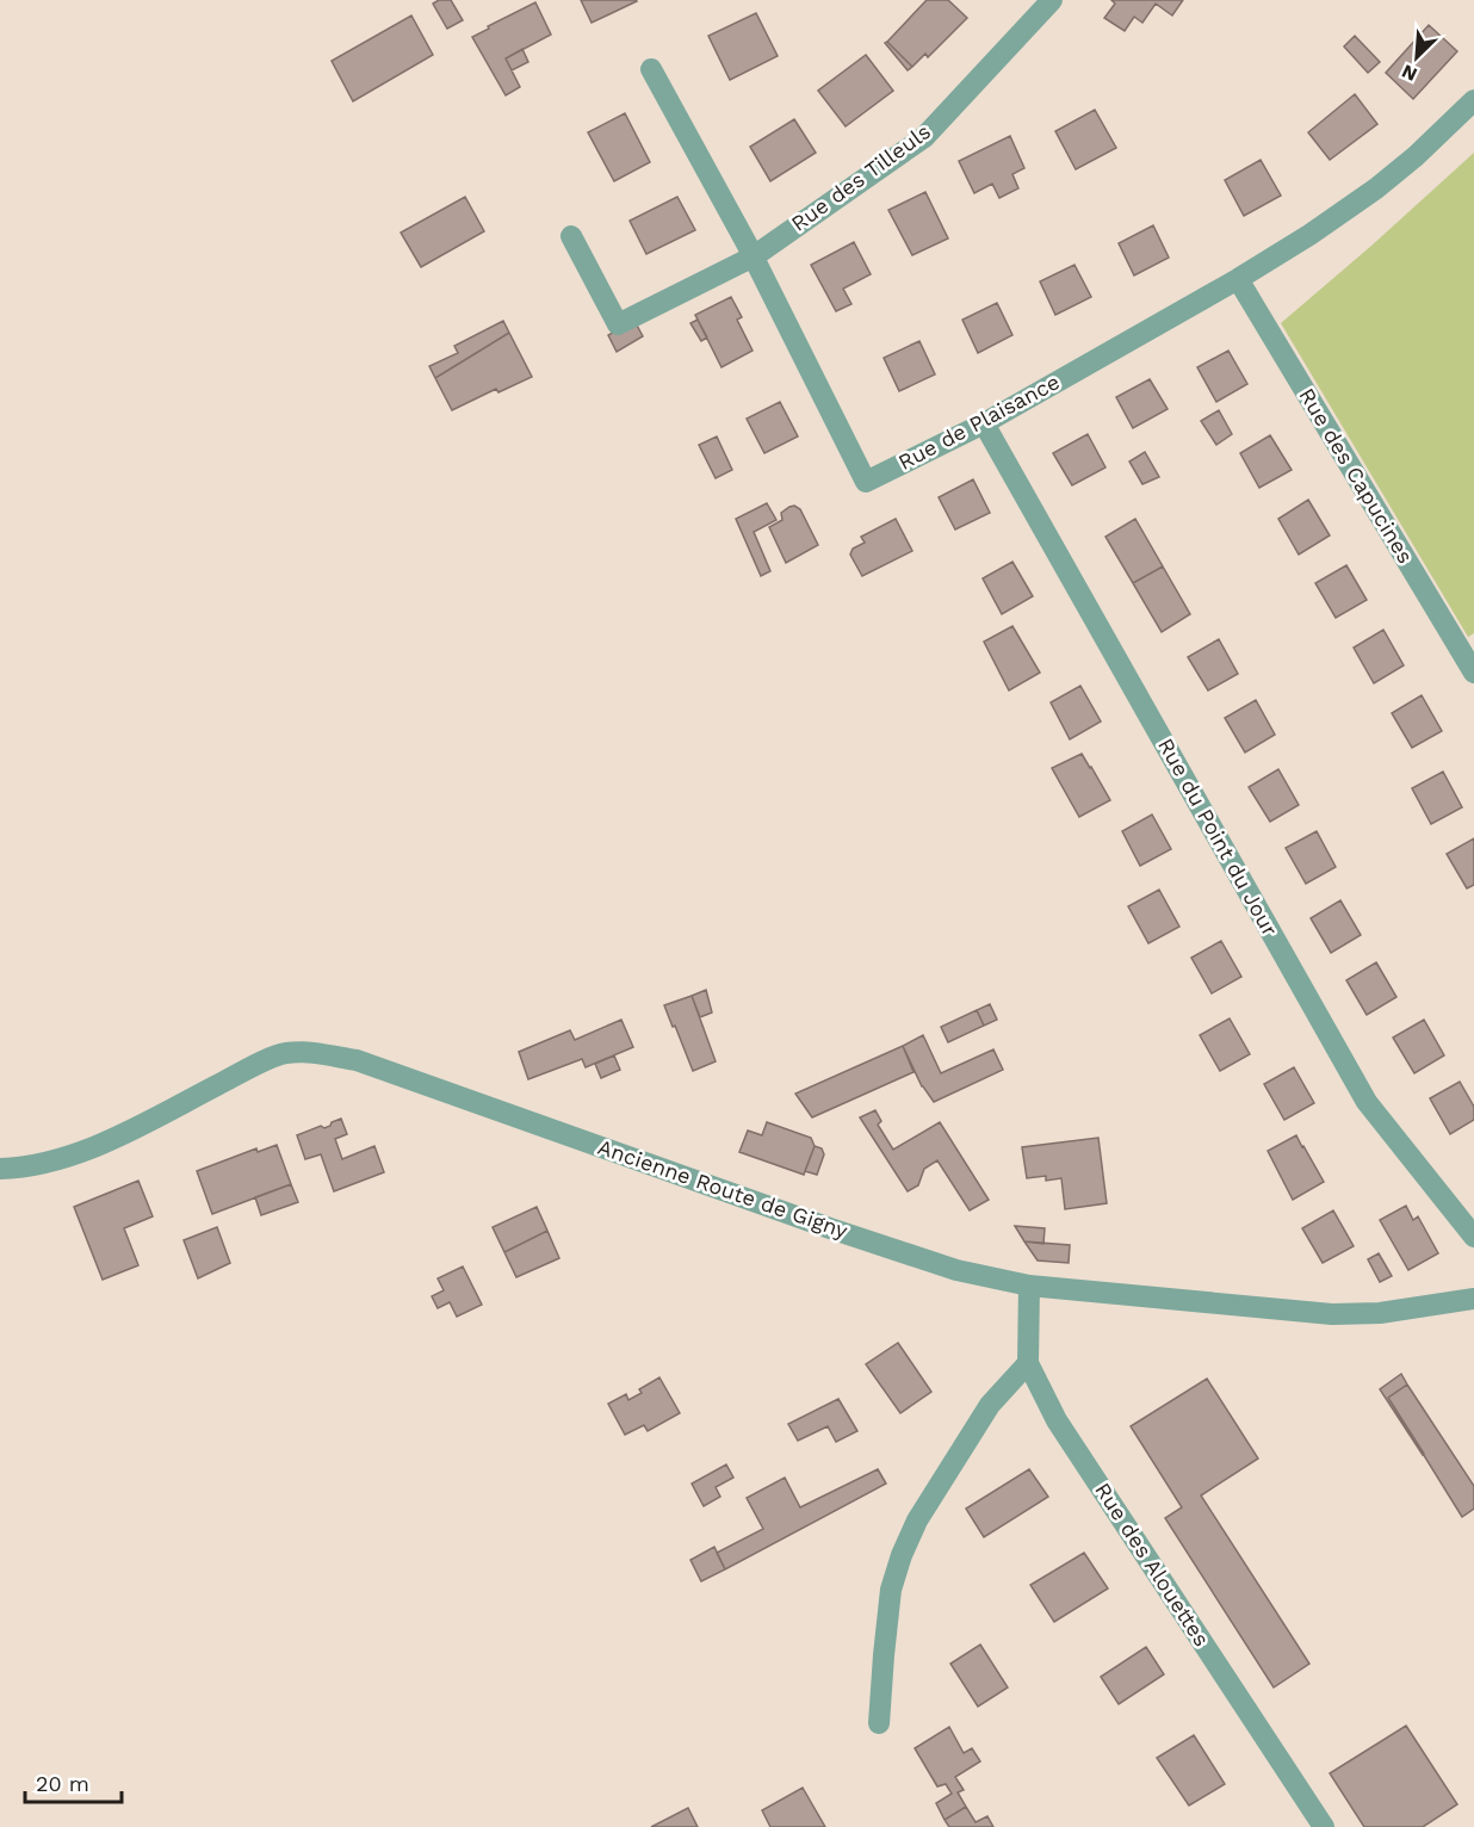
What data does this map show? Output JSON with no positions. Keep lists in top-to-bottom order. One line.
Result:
{"streets":{"street":["Rue des Tilleuls","Rue de Plaisance","Rue des Capucines","Rue du Point du Jour","Ancienne Route de Gigny","Rue des Alouettes"]},"crossings":[["Rue des Tilleuls","Rue de Plaisance"],["Rue de Plaisance","Rue des Capucines"],["Rue de Plaisance","Rue du Point du Jour"],["Ancienne Route de Gigny","Rue des Alouettes"]],"scale_bar":"20 m","north":"bottom left"}
